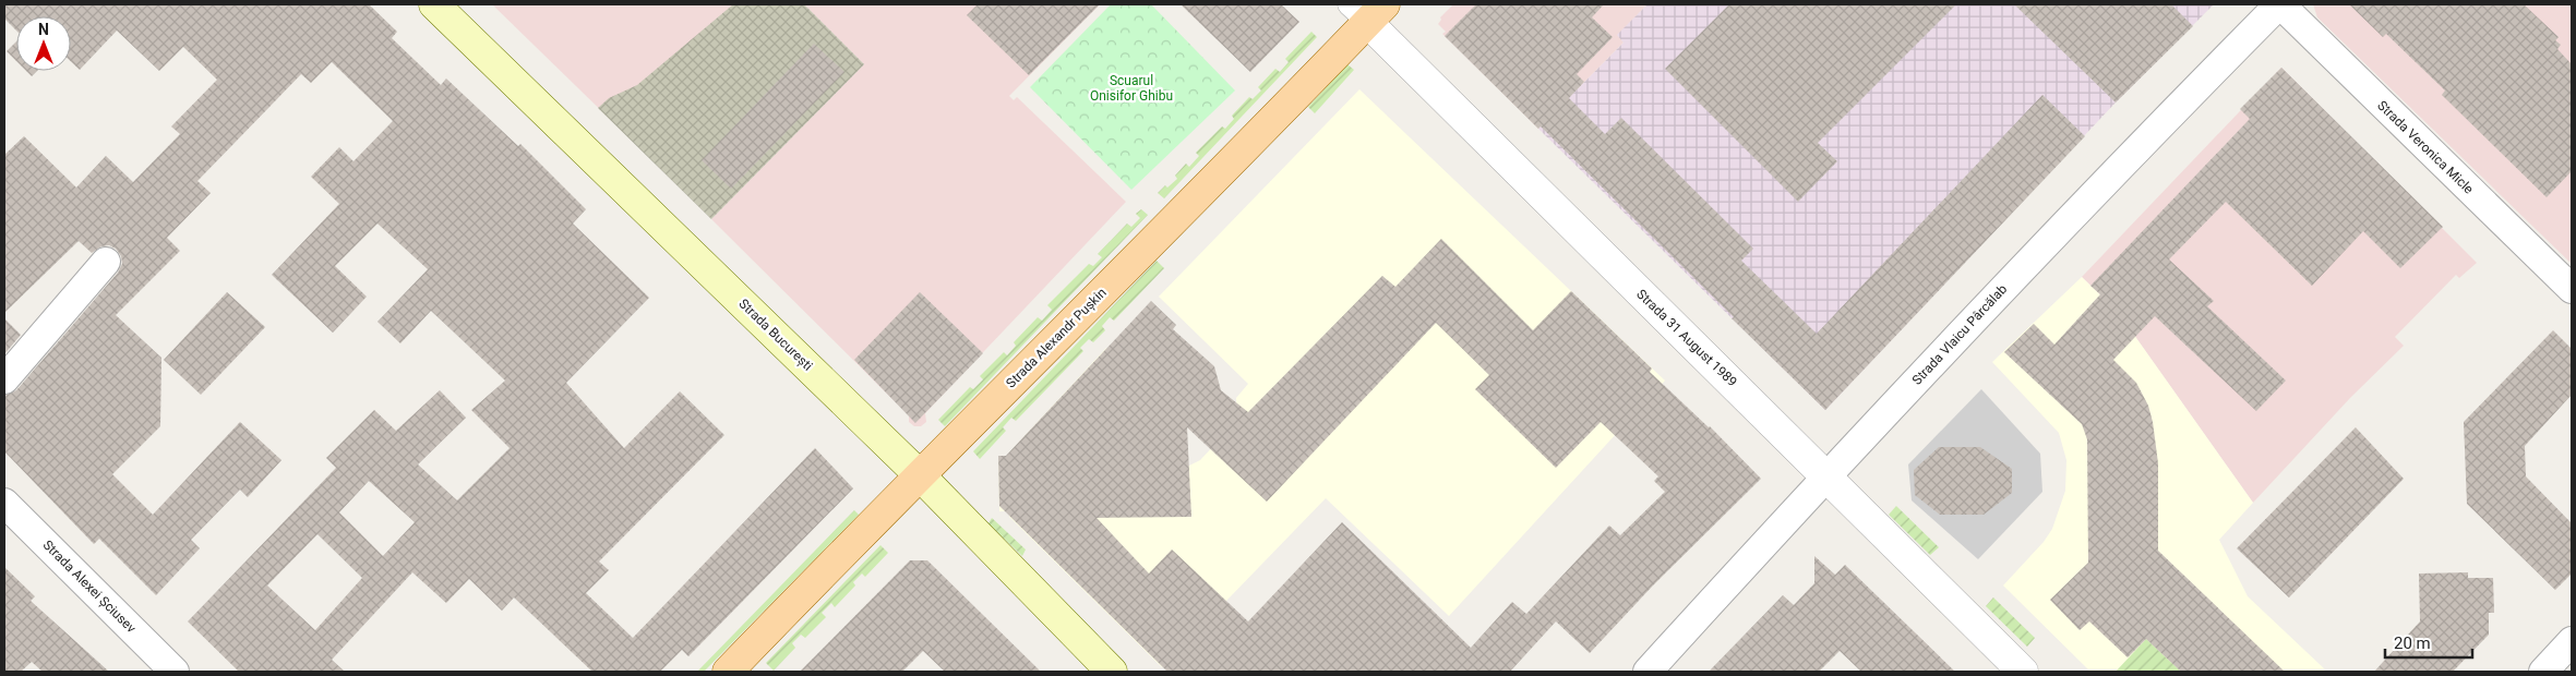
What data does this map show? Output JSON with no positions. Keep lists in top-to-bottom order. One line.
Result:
{"streets":{"main road":["Strada București","Strada Alexandr Pușkin"],"street":["Strada Veronica Micle","Strada Vlaicu Pârcălab","Strada 31 August 1989","Strada Alexei Șciusev"]},"crossings":[["Strada Veronica Micle","Strada Vlaicu Pârcălab"],["Strada București","Strada Alexandr Pușkin"],["Strada Vlaicu Pârcălab","Strada 31 August 1989"],["Strada Alexandr Pușkin","Strada 31 August 1989"]],"parks":["Scuarul Onisifor Ghibu"],"scale_bar":"20 m","north":"top"}
